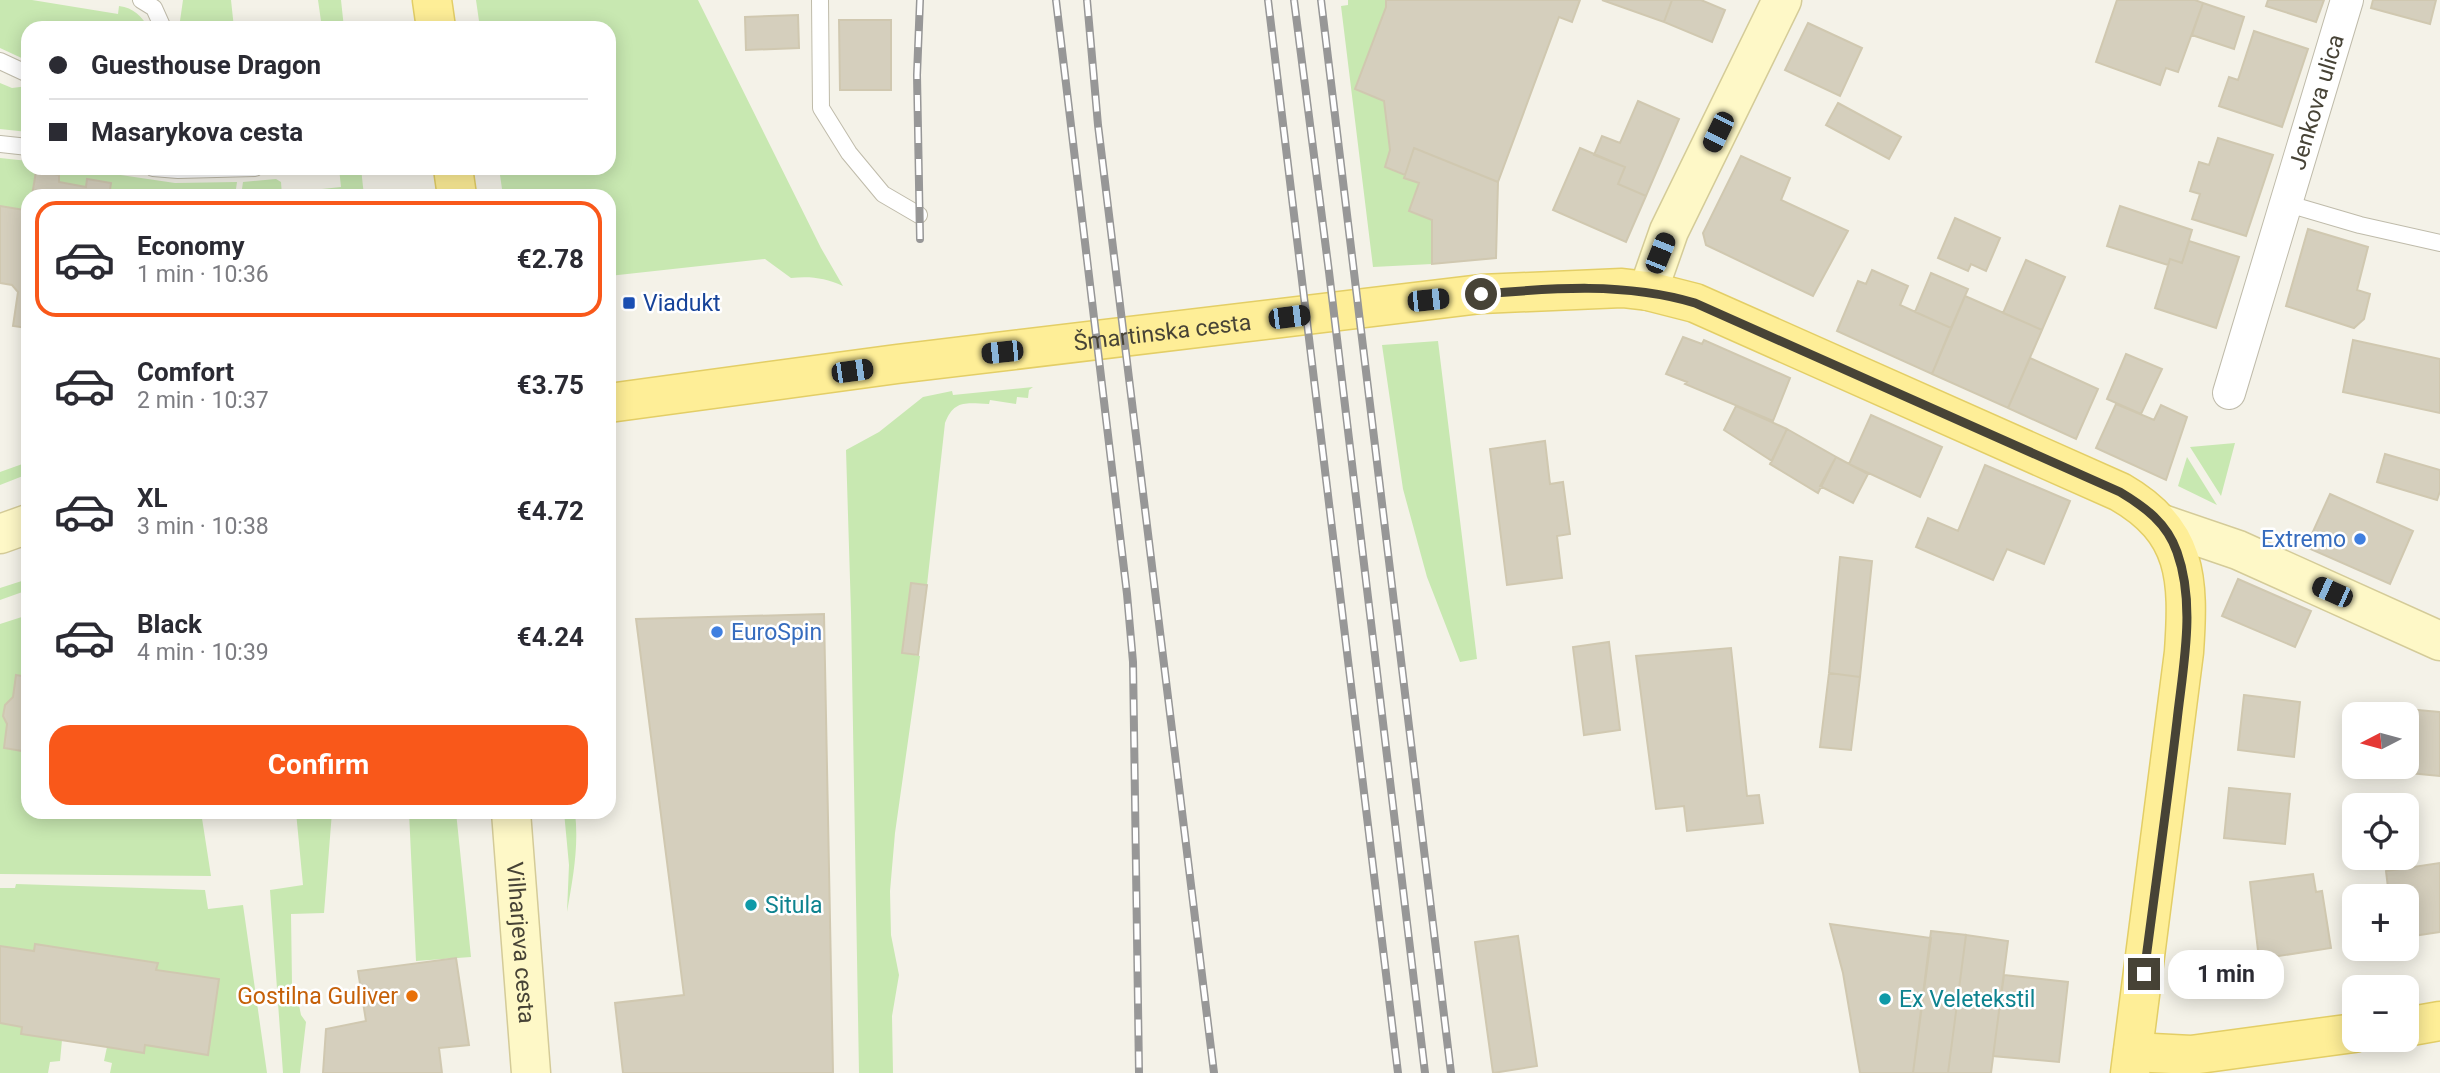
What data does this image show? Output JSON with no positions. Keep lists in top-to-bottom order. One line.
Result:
{"streets":{"main road":["Šmartinska cesta","Vilharjeva cesta"],"street":["Jenkova ulica"]},"places":{"transit":["Viadukt"],"other":["Extremo","EuroSpin","Situla","Gostilna Guliver","Ex Veletekstil"]},"north":"left","page":{"banner":["Guesthouse Dragon","Masarykova cesta"],"list":[{"name":"Economy","note":"1 min · 10:36","value":"€2.78"},{"name":"Comfort","note":"2 min · 10:37","value":"€3.75"},{"name":"XL","note":"3 min · 10:38","value":"€4.72"},{"name":"Black","note":"4 min · 10:39","value":"€4.24"}],"map_buttons":["+","−"],"buttons":"Confirm","bubble":"1 min"}}
